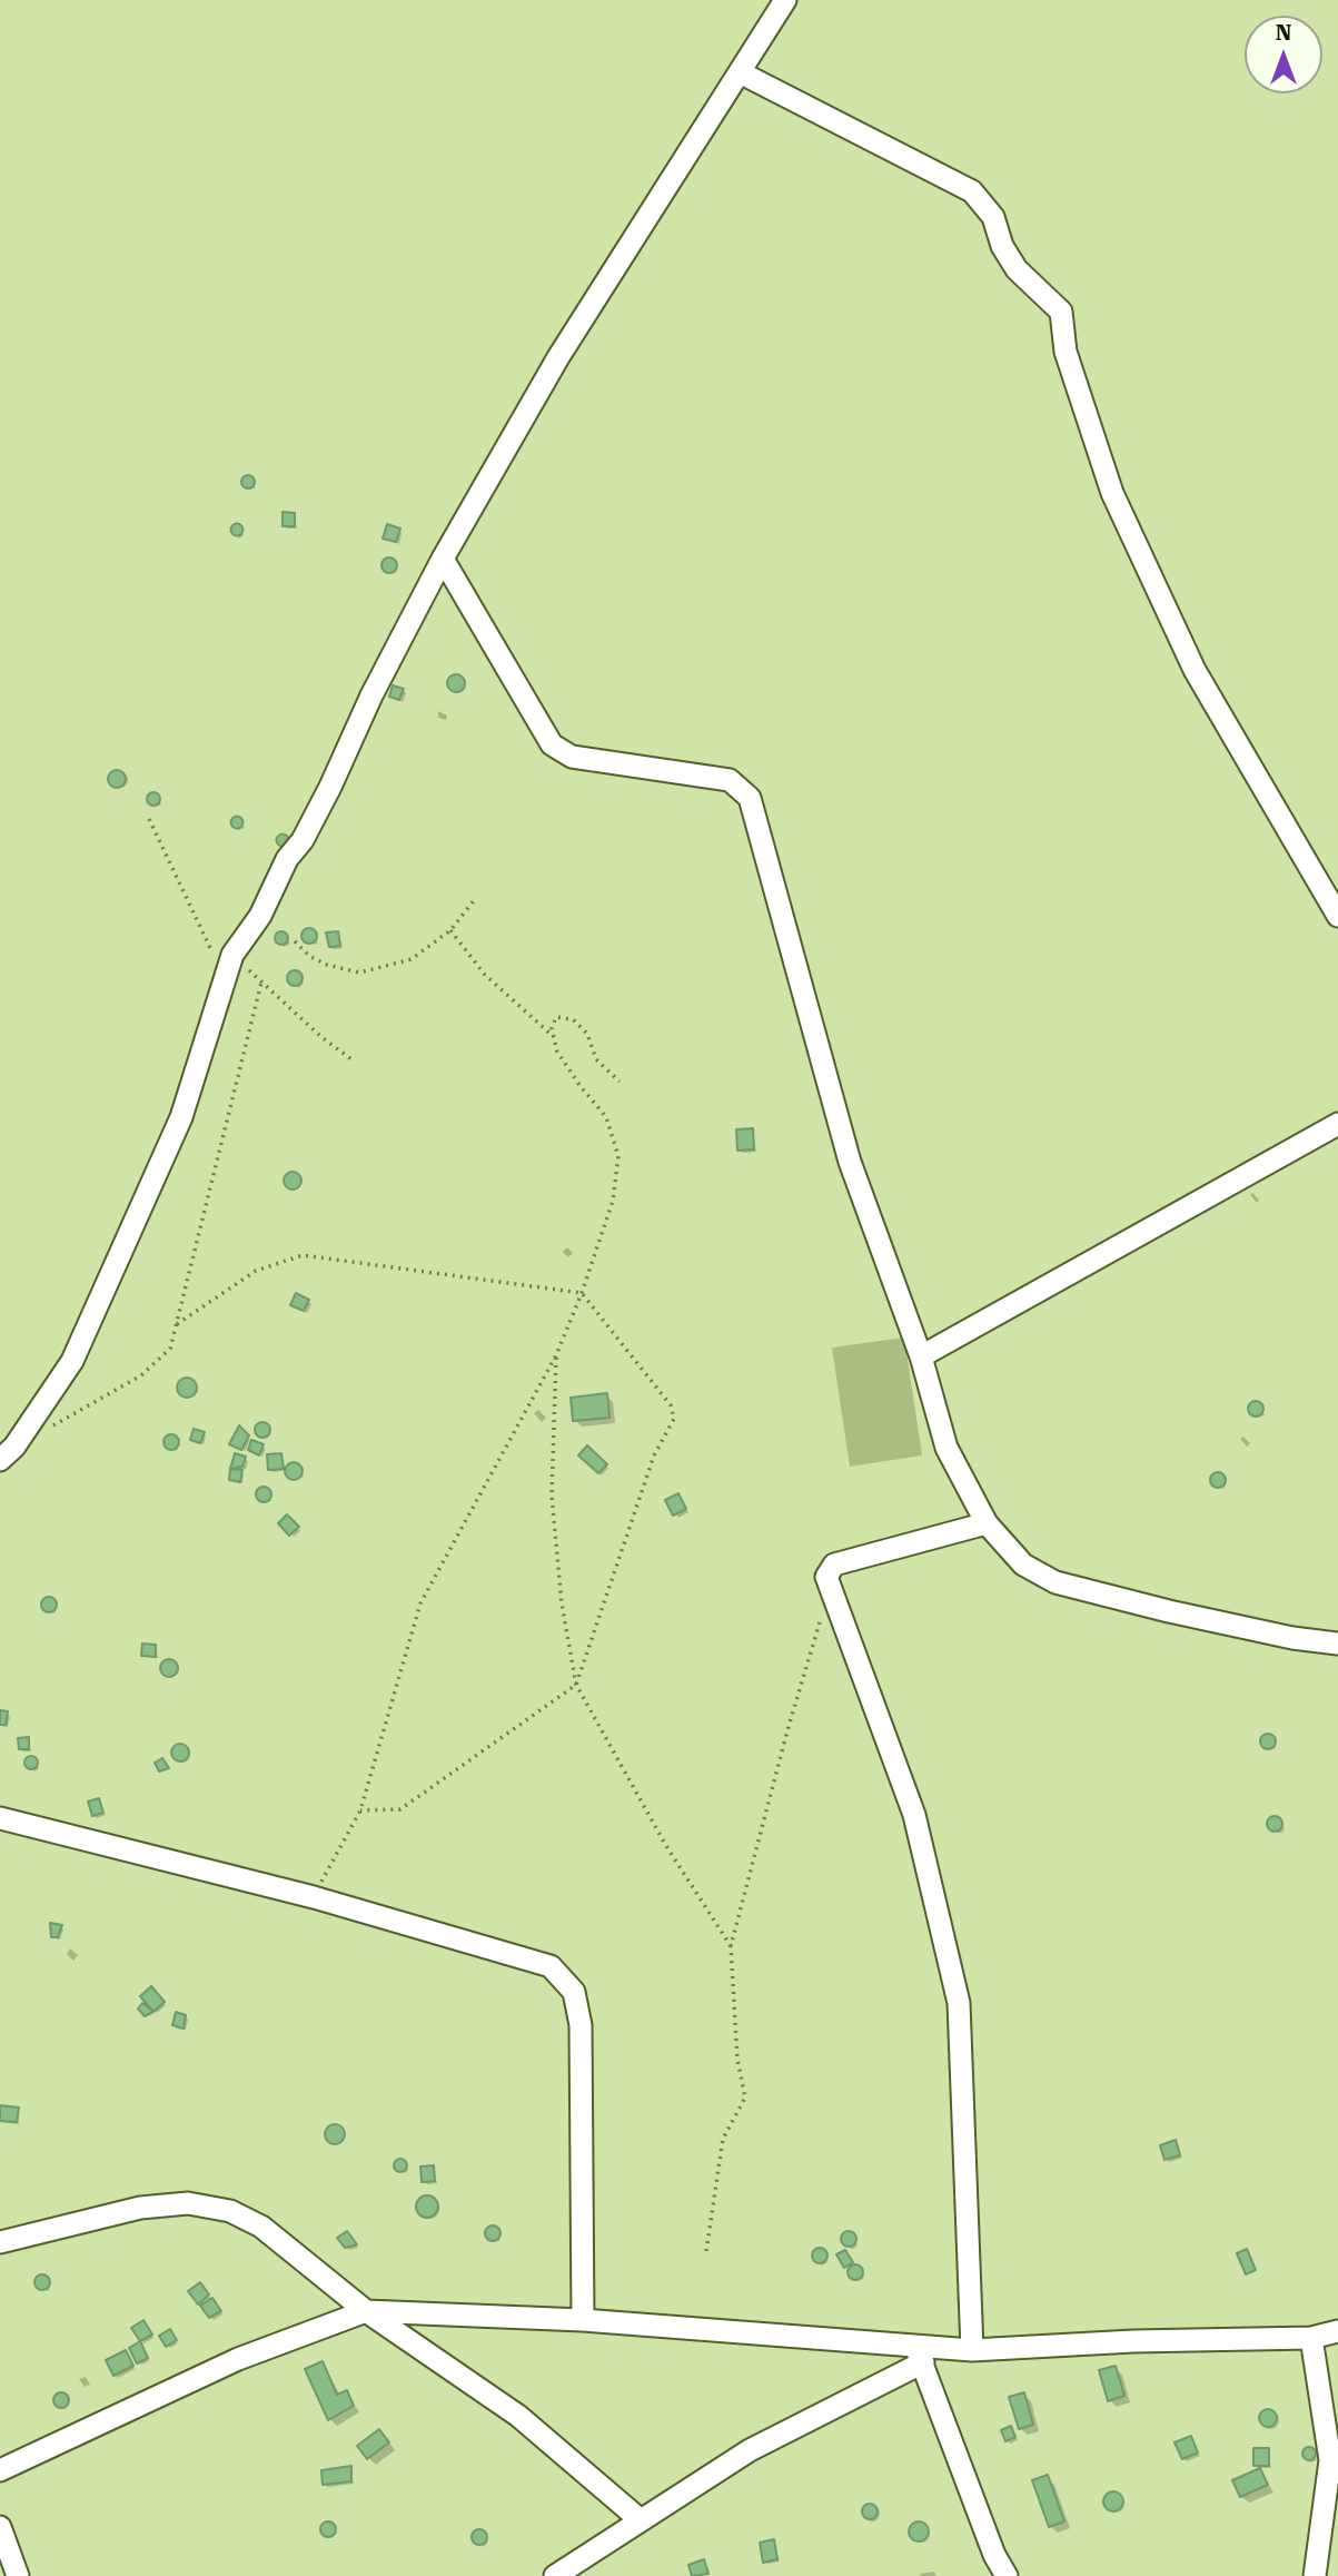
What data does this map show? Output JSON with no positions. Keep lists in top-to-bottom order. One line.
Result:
{"north":"top"}
